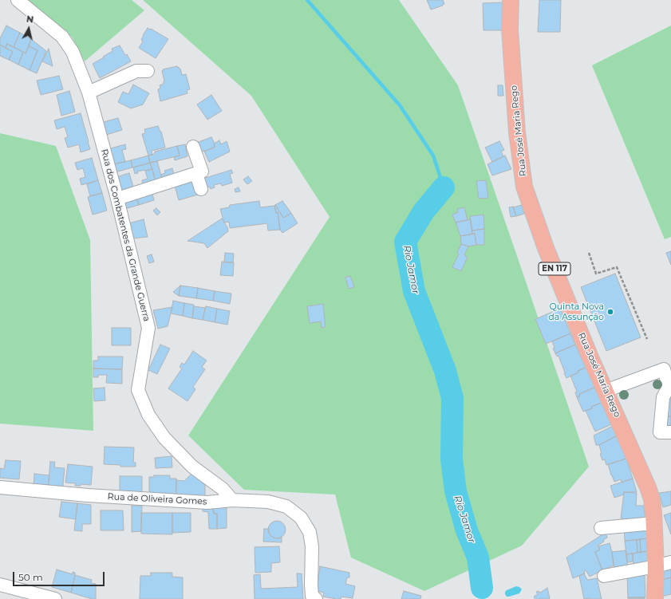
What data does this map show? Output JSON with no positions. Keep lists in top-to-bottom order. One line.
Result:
{"streets":{"main road":["Rua José Maria Rego","EN 117"],"street":["Rua dos Combatentes da Grande Guerra","Rua de Oliveira Gomes"]},"crossings":[["Rua José Maria Rego","EN 117"],["Rua dos Combatentes da Grande Guerra","Rua de Oliveira Gomes"]],"water":["Rio Jamor"],"places":["Quinta Nova da Assunção"],"scale_bar":"50 m","north":"top"}
